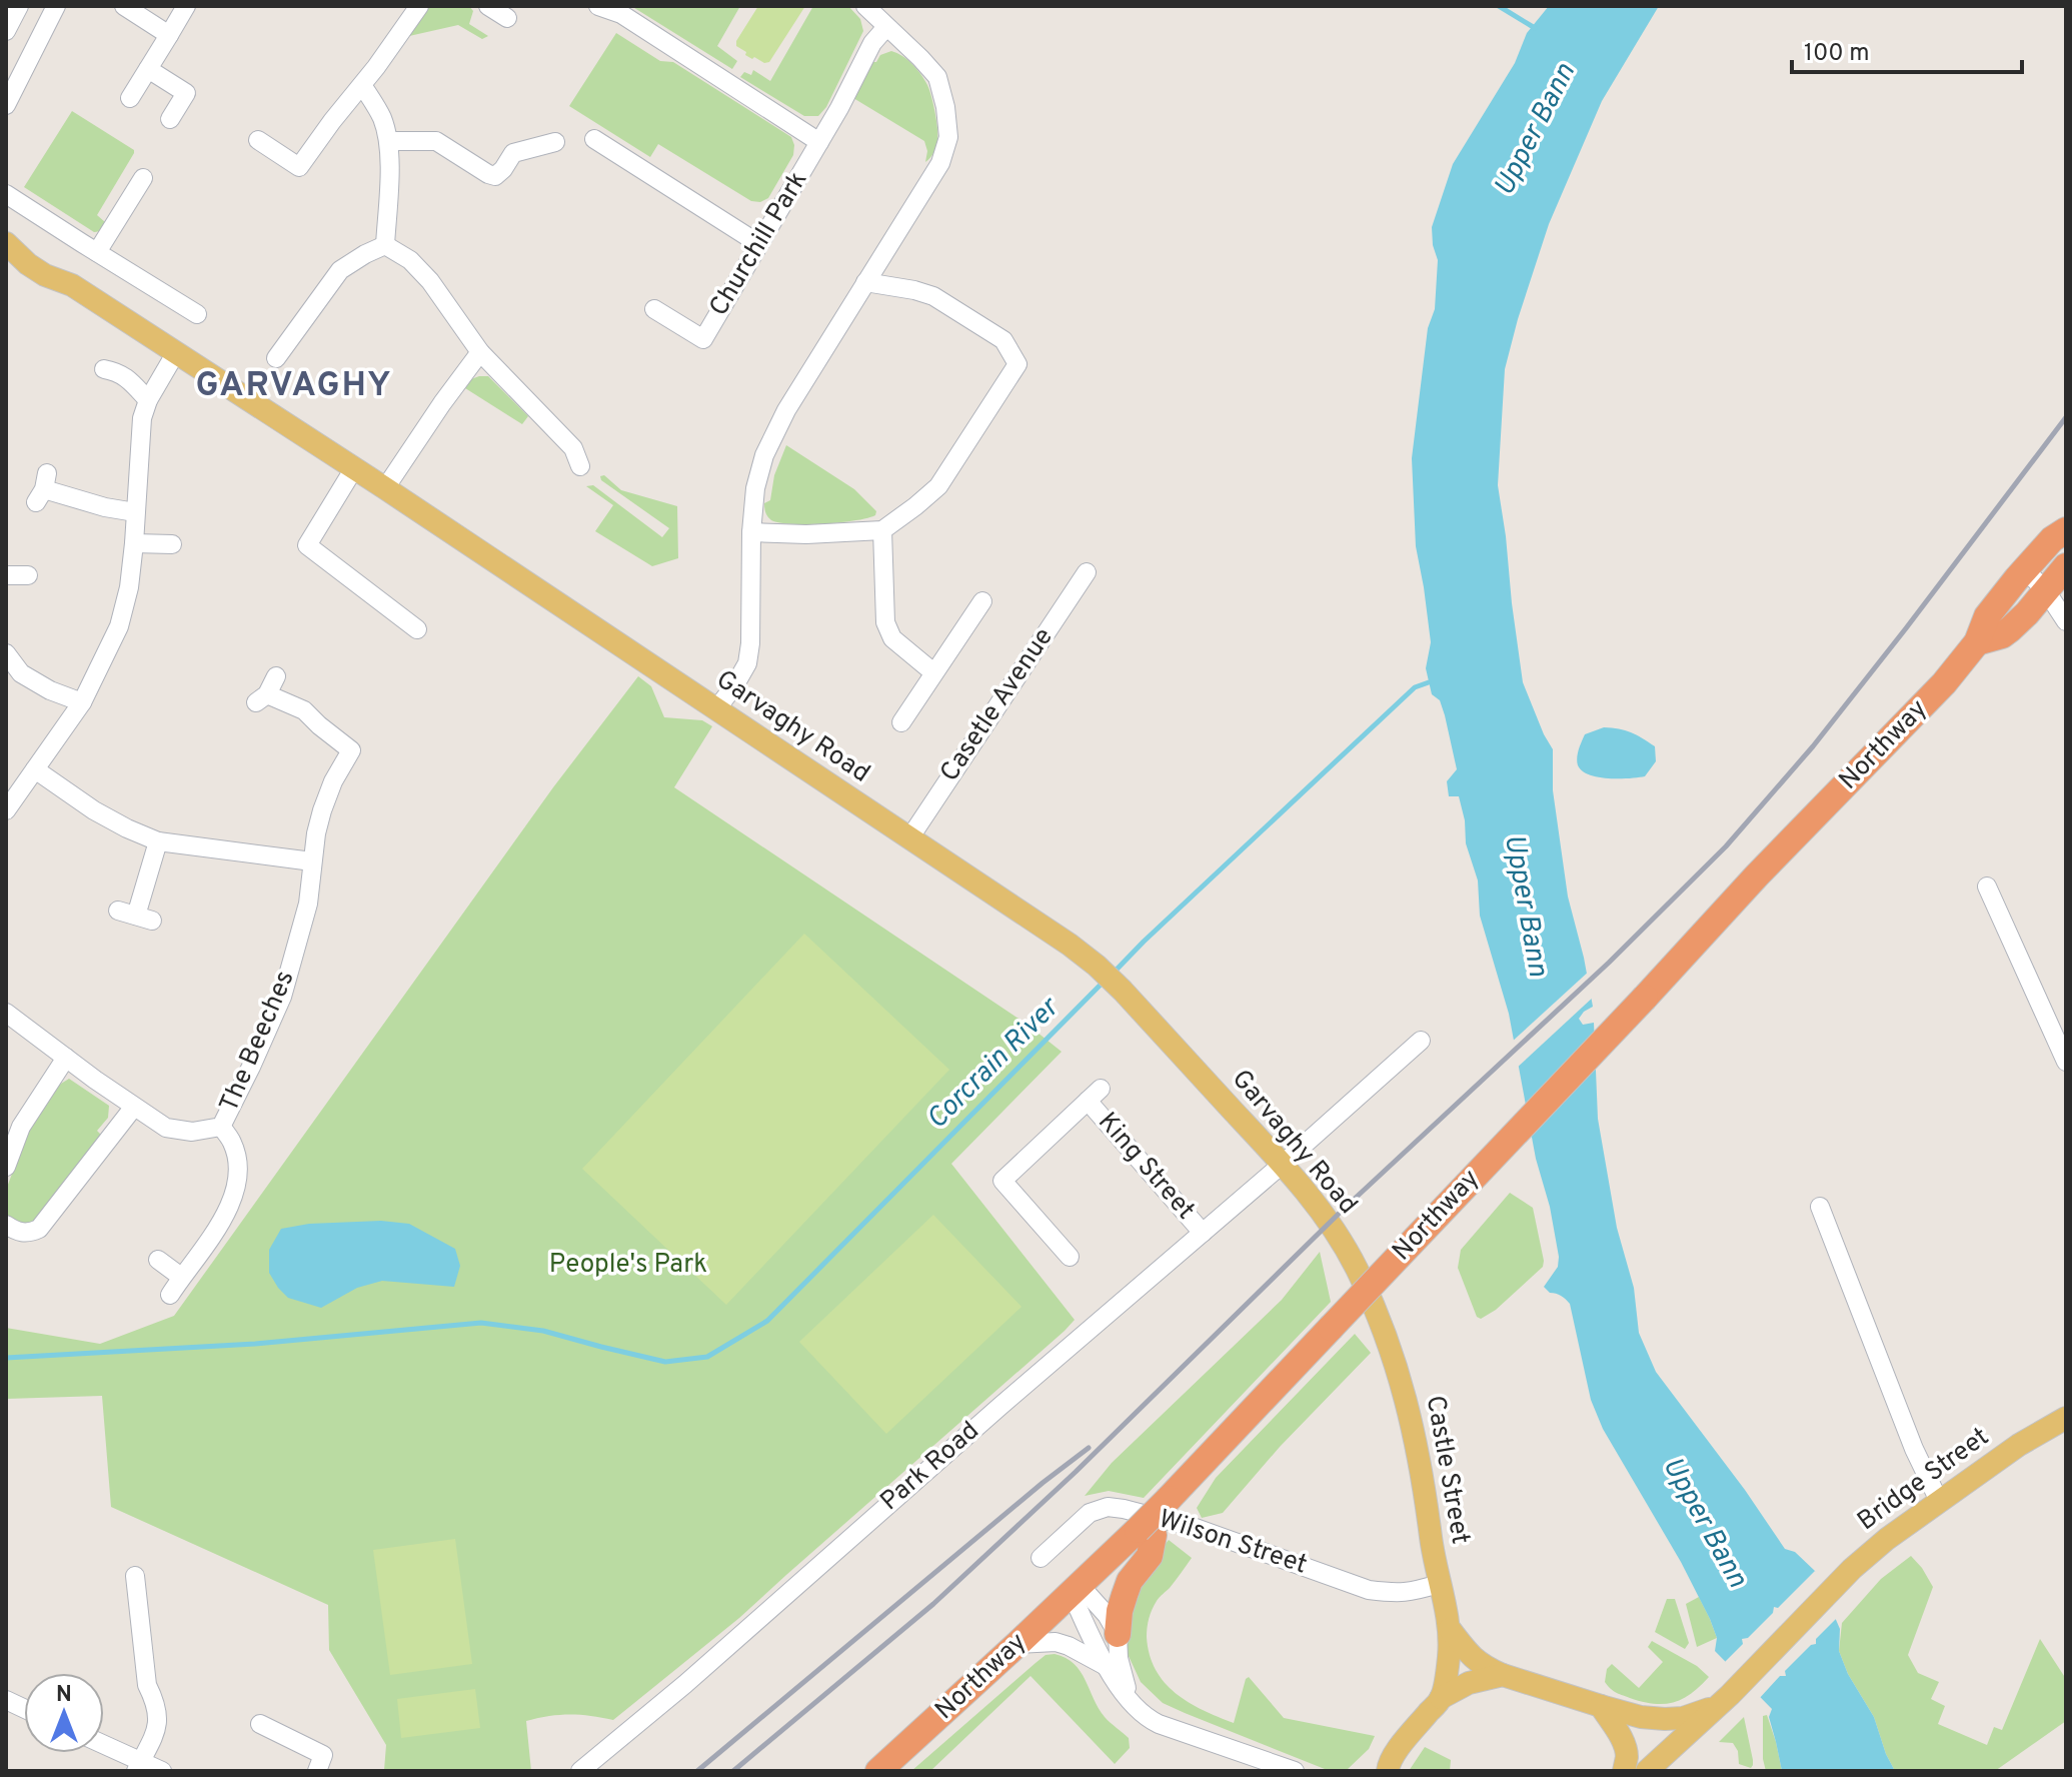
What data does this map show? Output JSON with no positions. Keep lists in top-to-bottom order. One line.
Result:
{"streets":{"highway":["Northway"],"main road":["Garvaghy Road","Castle Street","Bridge Street"],"street":["Churchill Park","Casetle Avenue","The Beeches","King Street","Park Road","Wilson Street"]},"crossings":[["Casetle Avenue","Garvaghy Road"],["Garvaghy Road","Park Road"],["Garvaghy Road","Castle Street"],["King Street","Park Road"],["Castle Street","Bridge Street"],["Castle Street","Wilson Street"]],"districts":["GARVAGHY"],"water":["Upper Bann","Corcrain River"],"parks":["People's Park"],"scale_bar":"100 m","north":"top"}
